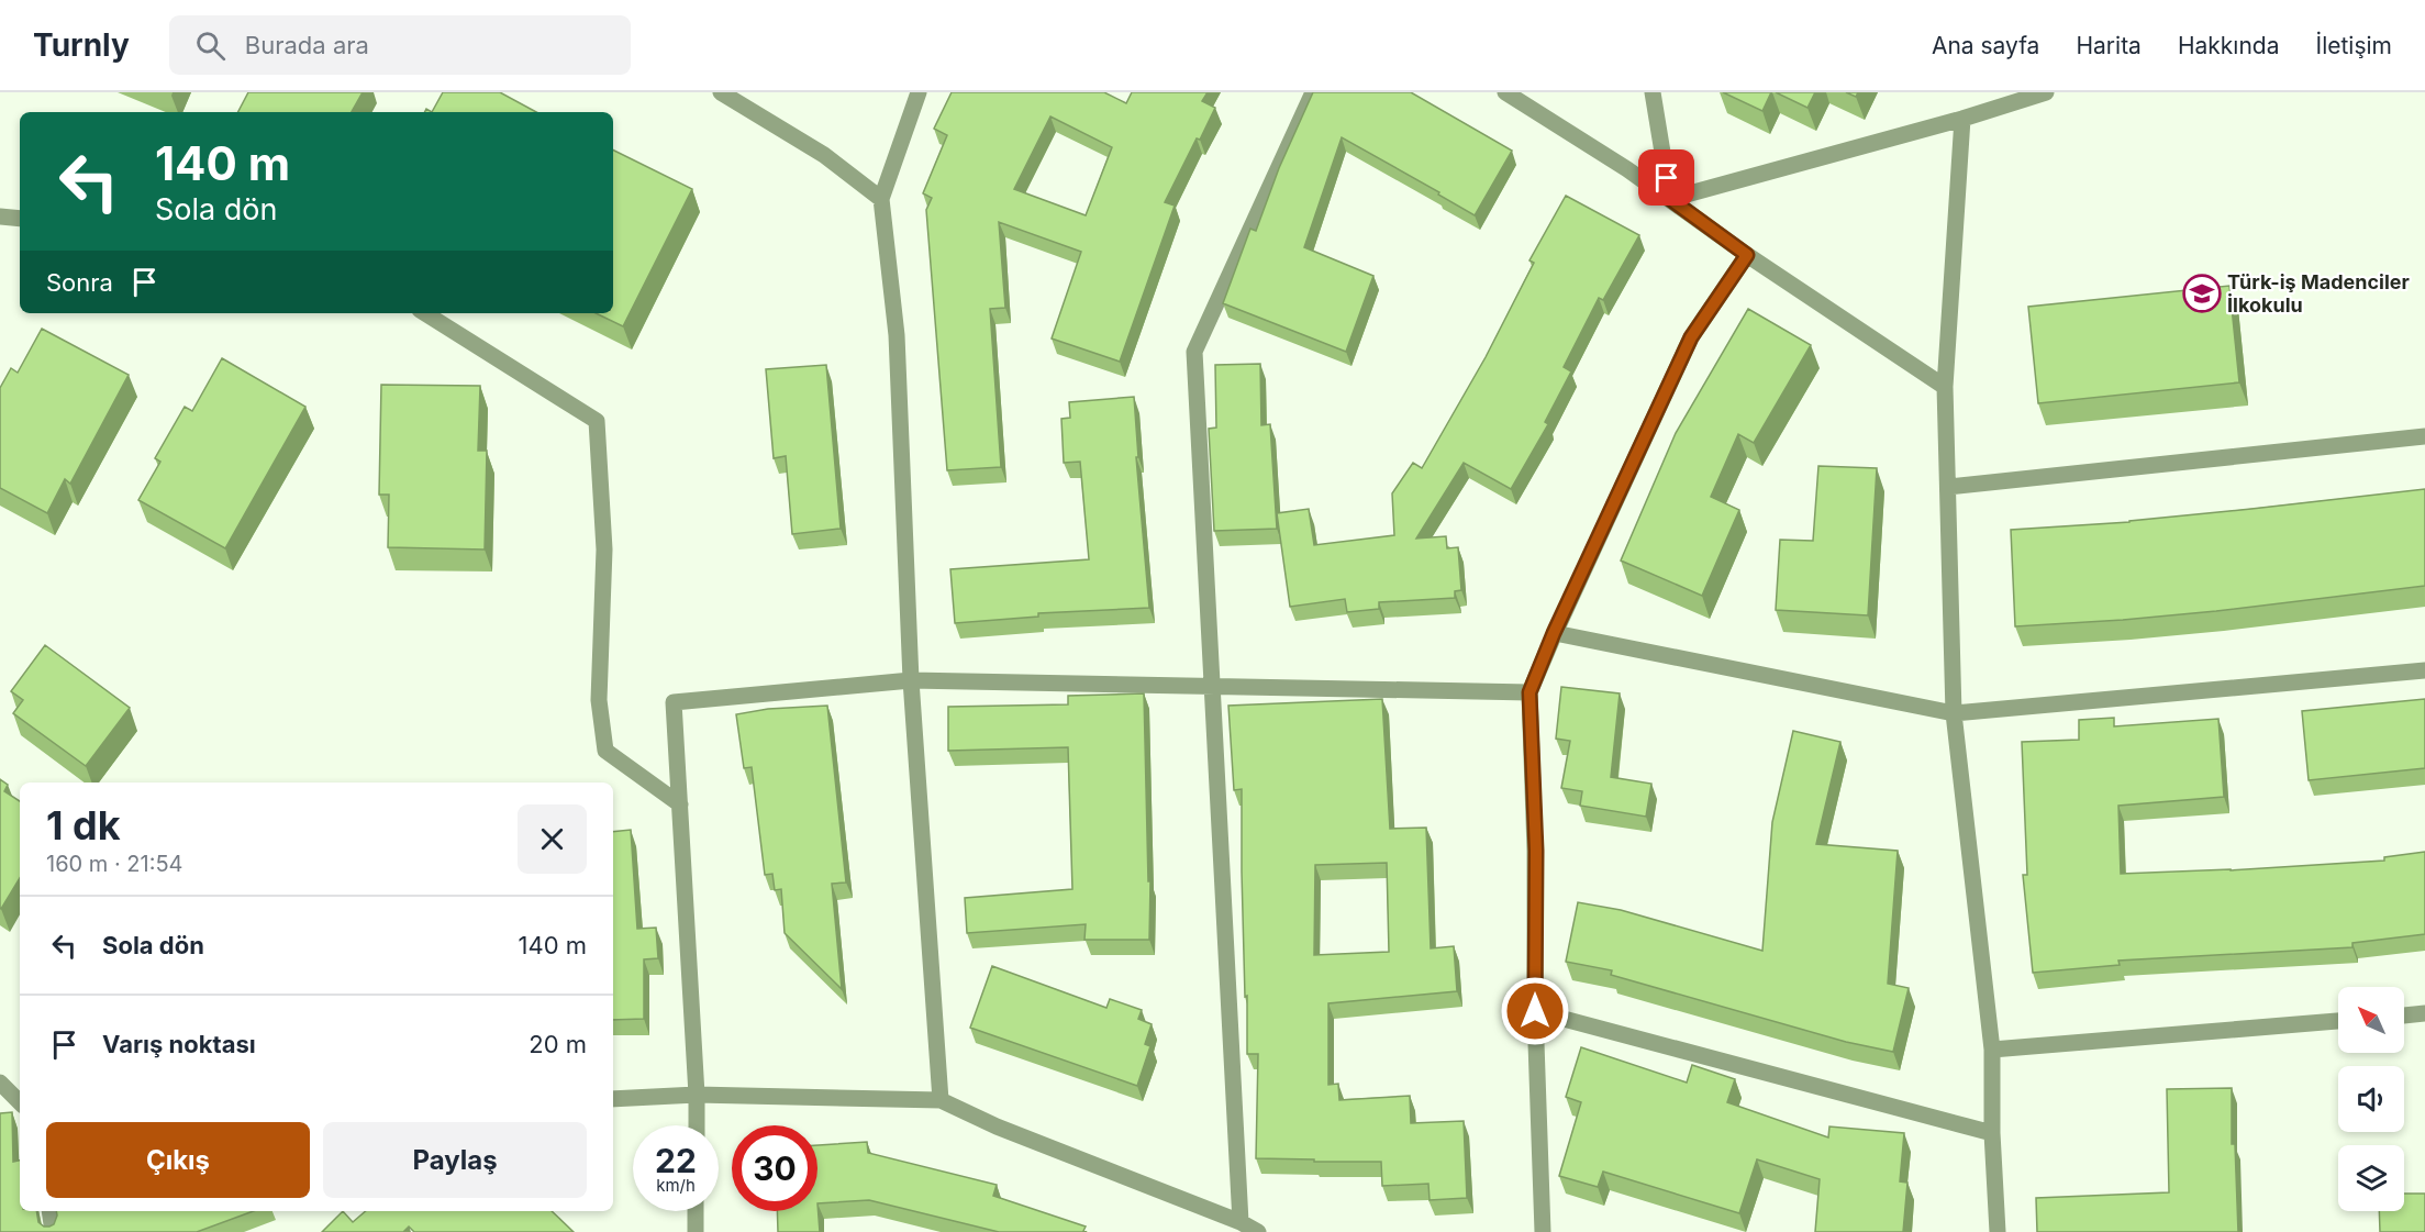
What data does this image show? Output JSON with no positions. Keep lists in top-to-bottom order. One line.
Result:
{"places":{"school or university":["Türk-iş Madenciler İlkokulu"]},"north":"top left","page":{"header":"Turnly","search":"Burada ara","nav":["Ana sayfa","Harita","Hakkında","İletişim"],"turn":["140 m","Sola dön"],"then":"Sonra","heading":["1 dk","160 m · 21:54"],"list":[{"name":"Sola dön","value":"140 m"},{"name":"Varış noktası","value":"20 m"}],"buttons":["Çıkış","Paylaş"],"speed":"22 km/h","limit":"30"}}
